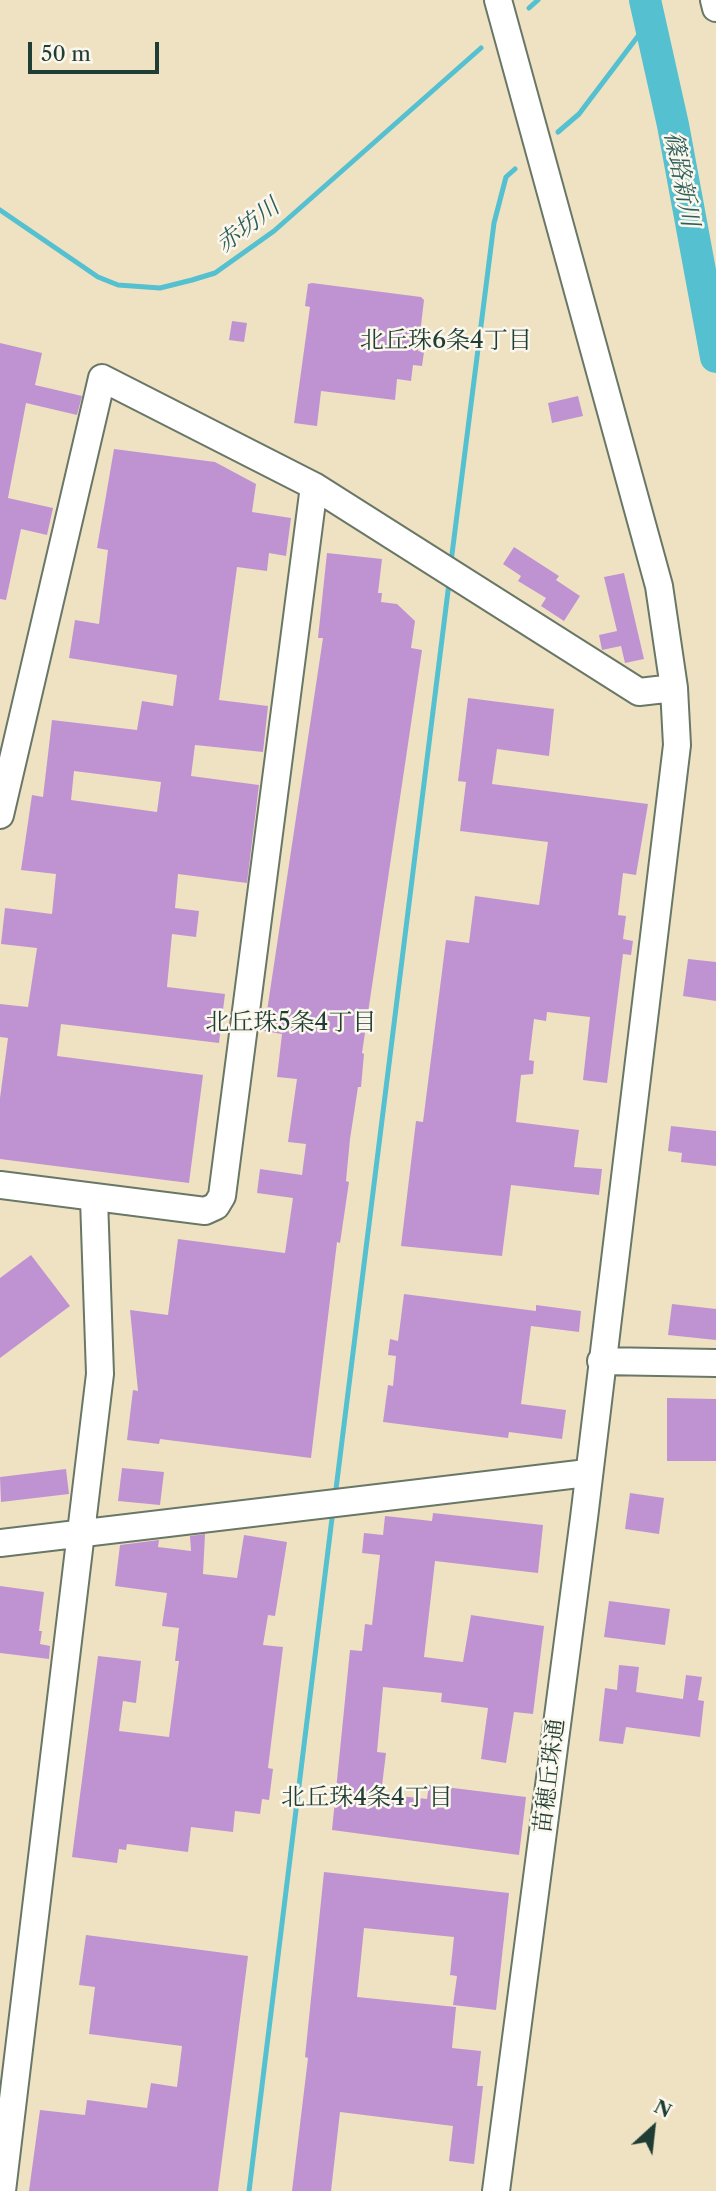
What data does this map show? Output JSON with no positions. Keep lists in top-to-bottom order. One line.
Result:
{"streets":{"street":["苗穂丘珠通"]},"districts":["北丘珠6条4丁目","北丘珠5条4丁目","北丘珠4条4丁目"],"water":["篠路新川","赤坊川"],"scale_bar":"50 m","north":"top right"}
